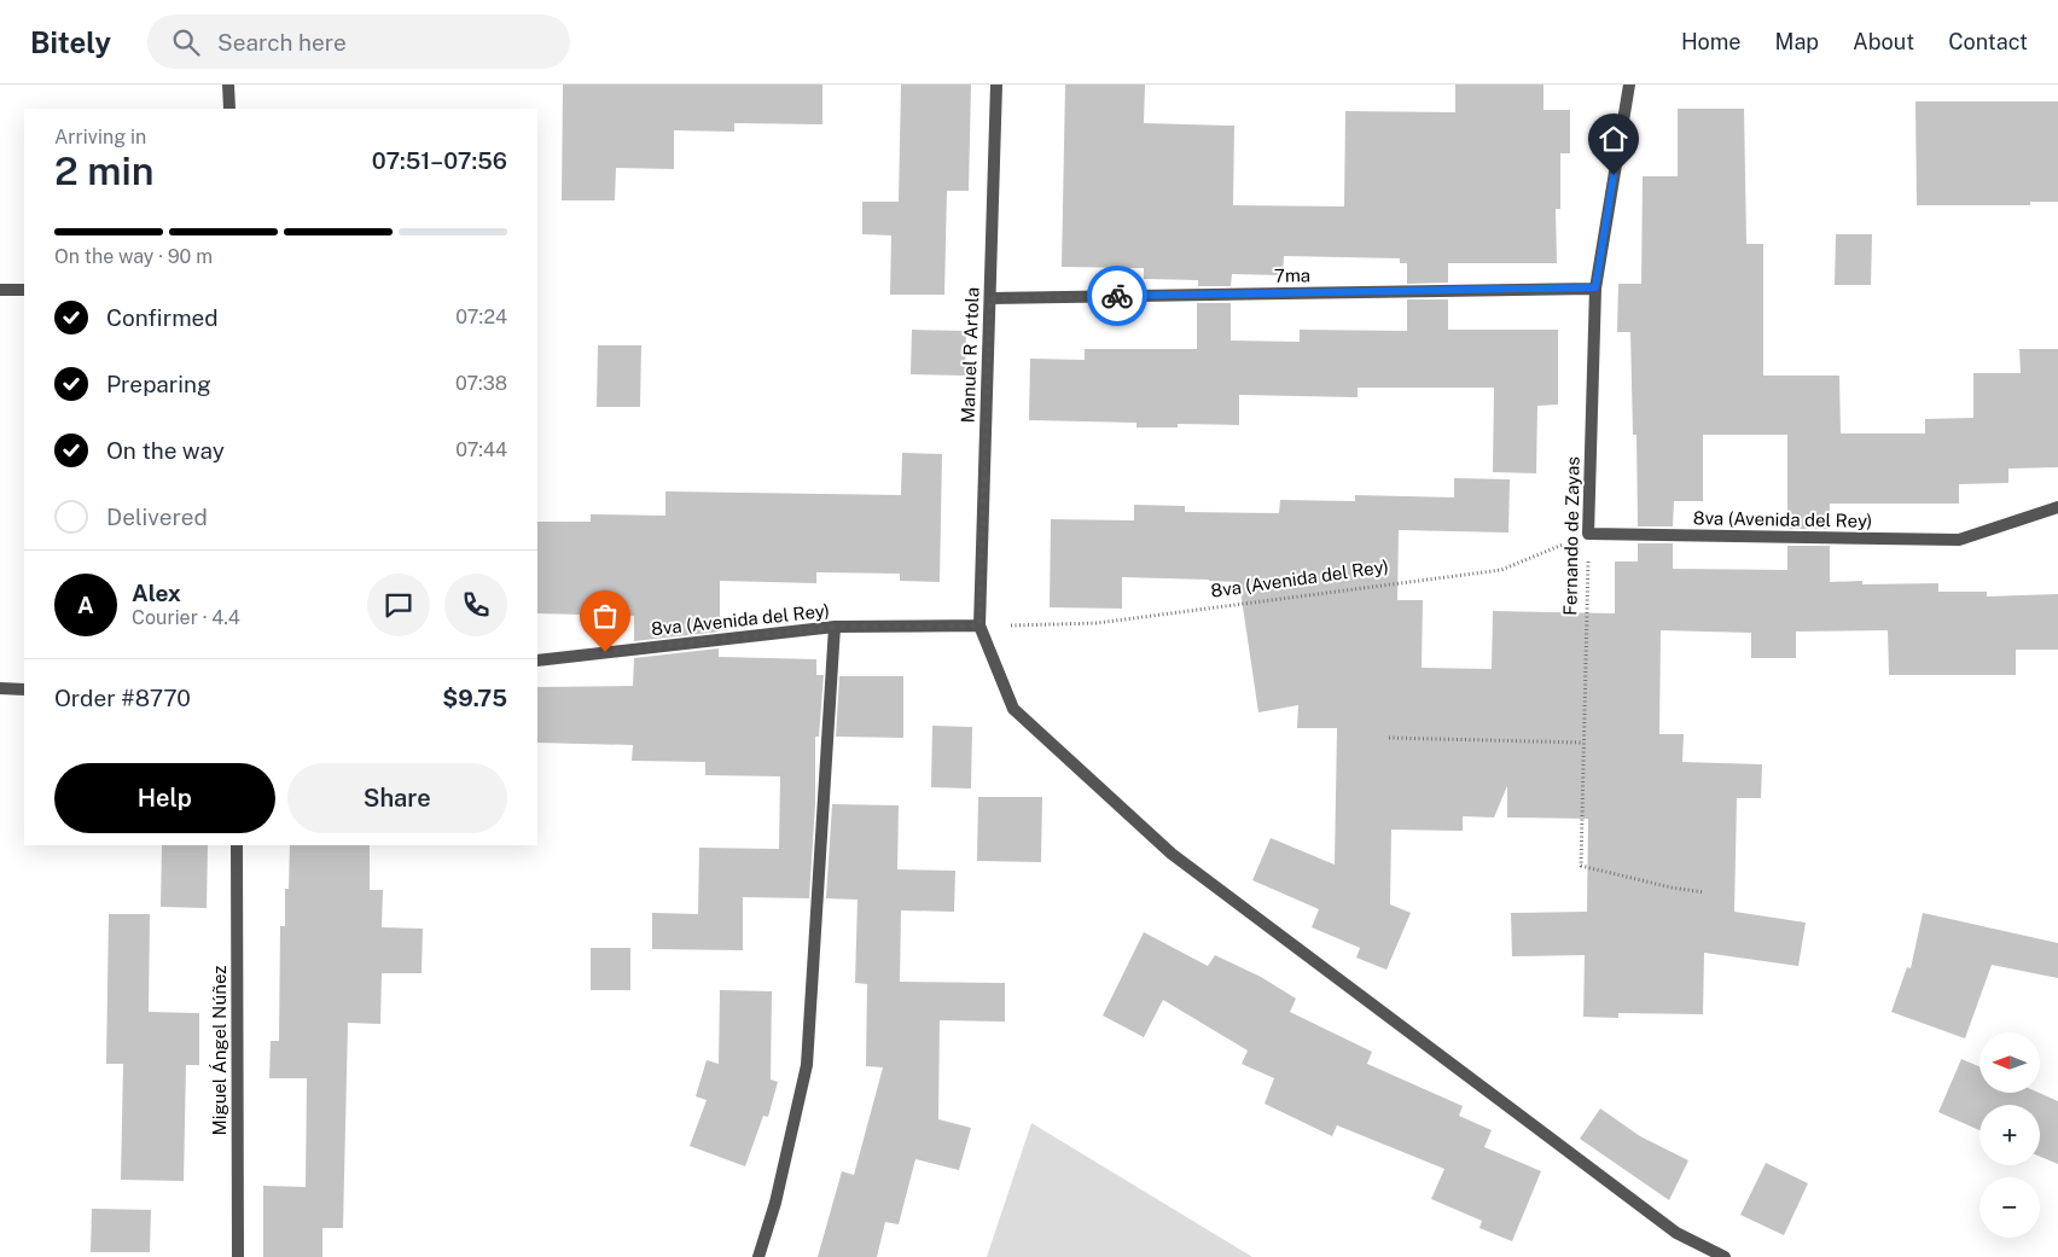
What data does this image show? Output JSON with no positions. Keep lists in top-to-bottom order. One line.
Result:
{"streets":{"street":["7ma","Manuel R Artola","8va (Avenida del Rey)","Fernando de Zayas","Miguel Ángel Núñez"]},"crossings":[["7ma","Manuel R Artola"],["7ma","Fernando de Zayas"],["Manuel R Artola","8va (Avenida del Rey)"],["8va (Avenida del Rey)","Fernando de Zayas"]],"north":"left","page":{"header":"Bitely","search":"Search here","nav":["Home","Map","About","Contact"],"heading":["2 min","Arriving in","07:51–07:56"],"panel":["Alex","Courier · 4.4","Order #8770","$9.75"],"bar":"On the way · 90 m","list":[["Confirmed","07:24"],["Preparing","07:38"],["On the way","07:44"],"Delivered"],"round":"A","buttons":["Help","Share"],"map_buttons":["+","−"]}}
